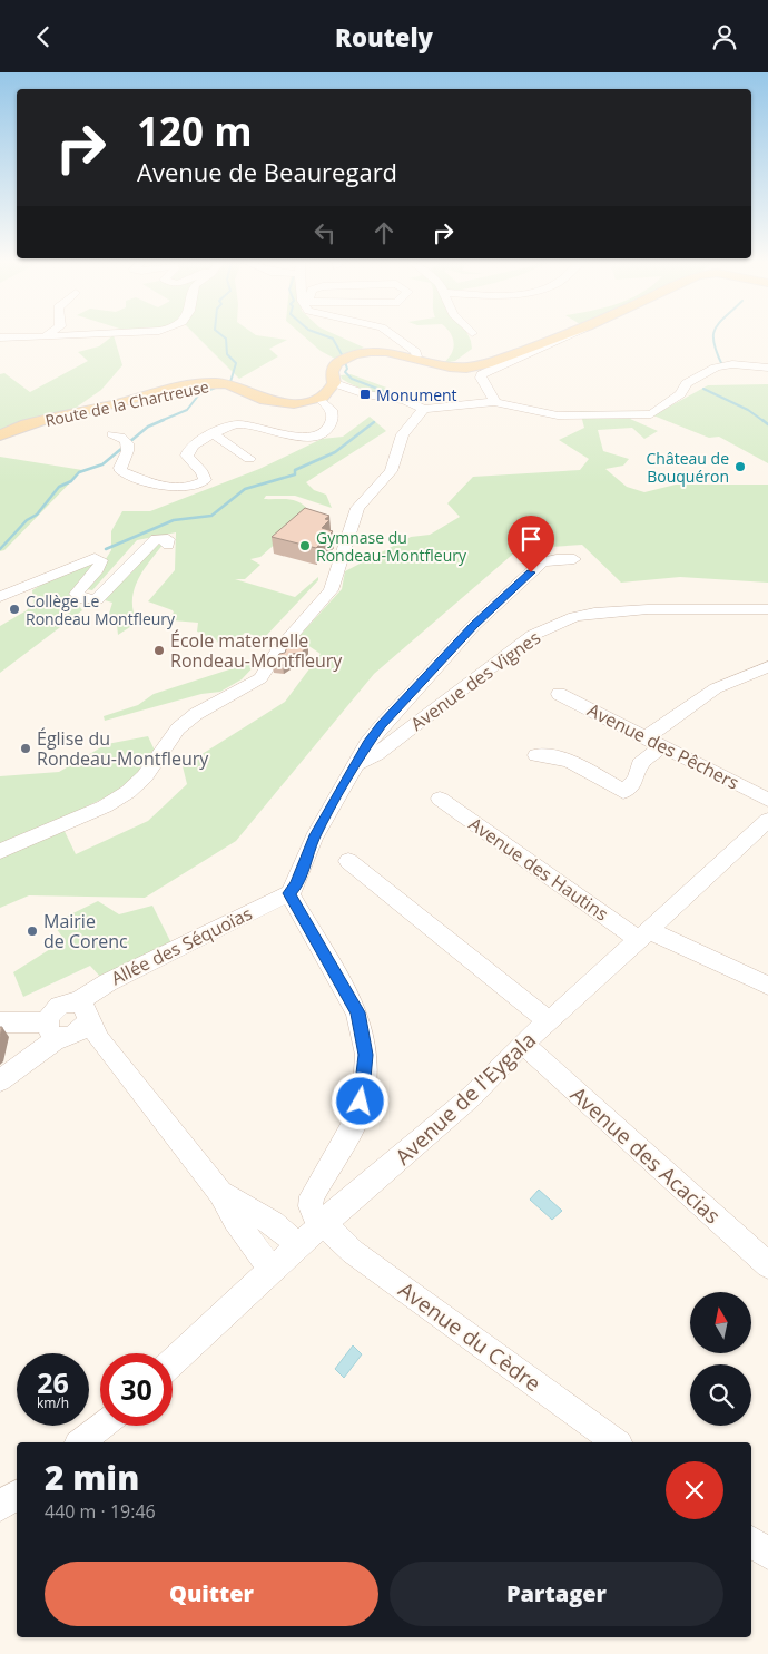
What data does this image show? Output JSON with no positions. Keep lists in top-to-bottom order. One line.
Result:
{"streets":{"main road":["Route de la Chartreuse"],"street":["Avenue des Vignes","Avenue des Pêchers","Avenue des Hautins","Allée des Séquoïas","Avenue de l'Eygala","Avenue des Acacias","Avenue du Cèdre"]},"crossings":[["Avenue des Hautins","Avenue de l'Eygala"],["Allée des Séquoïas","Avenue du Cèdre"],["Avenue de l'Eygala","Avenue des Acacias"],["Avenue de l'Eygala","Avenue du Cèdre"]],"places":{"transit":["Monument"],"other":["Château de Bouquéron","Gymnase du Rondeau-Montfleury","Collège Le Rondeau Montfleury","École maternelle Rondeau-Montfleury","Église du Rondeau-Montfleury","Mairie de Corenc"]},"north":"top","page":{"header":"Routely","turn":["120 m","Avenue de Beauregard"],"speed":"26 km/h","limit":"30","heading":["2 min","440 m · 19:46"],"buttons":["Quitter","Partager"]}}
